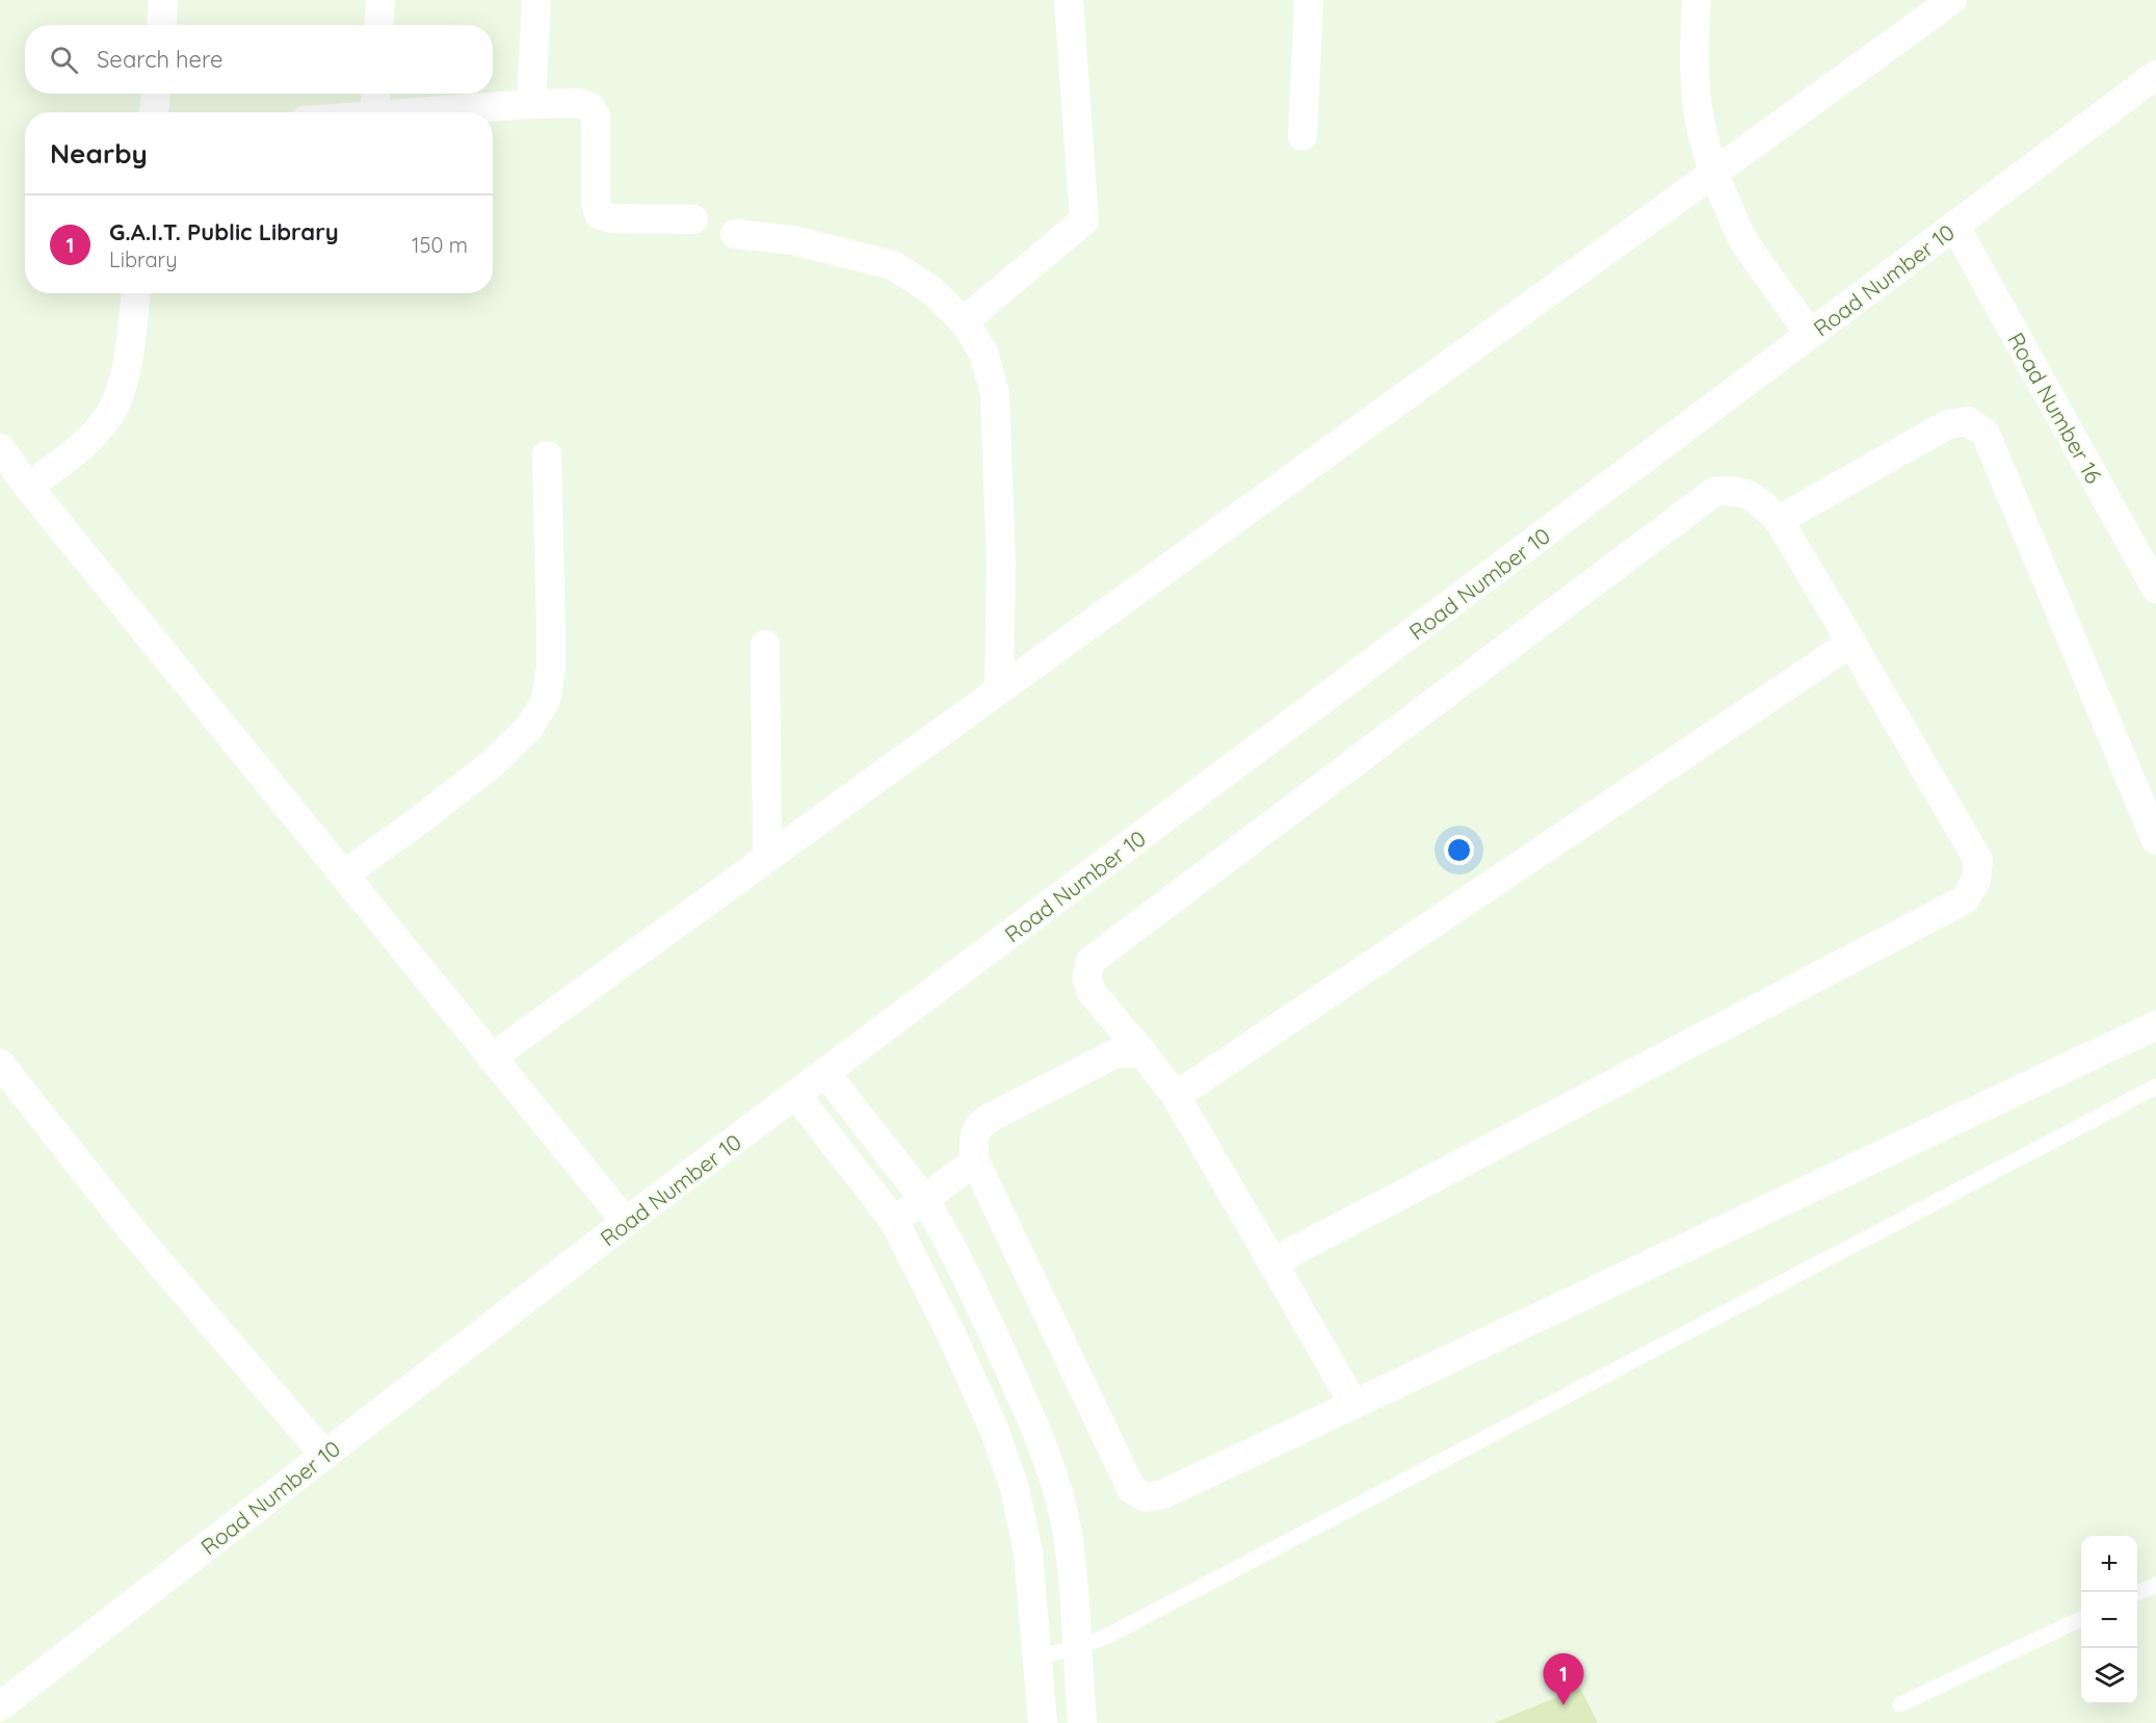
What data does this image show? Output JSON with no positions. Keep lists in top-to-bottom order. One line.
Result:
{"streets":{"street":["Road Number 10","Road Number 16"]},"crossings":[["Road Number 10","Road Number 16"]],"page":{"search":"Search here","heading":"Nearby","list":[{"mark":"1","name":"G.A.I.T. Public Library","note":"Library","value":"150 m"}],"map_buttons":["+","−"],"pins":"1"}}
